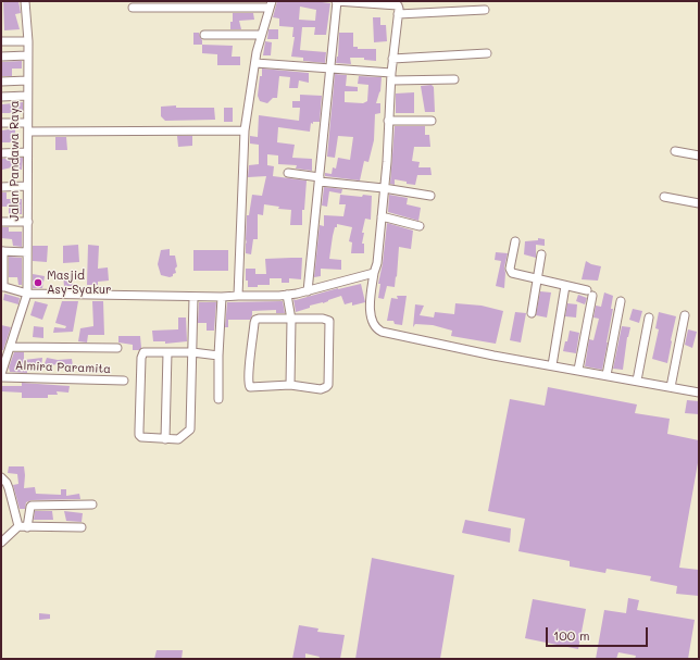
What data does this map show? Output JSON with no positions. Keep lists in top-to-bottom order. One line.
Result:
{"streets":{"street":["Jalan Pandawa Raya","Almira Paramita"]},"places":["Masjid Asy-Syakur"],"scale_bar":"100 m"}
